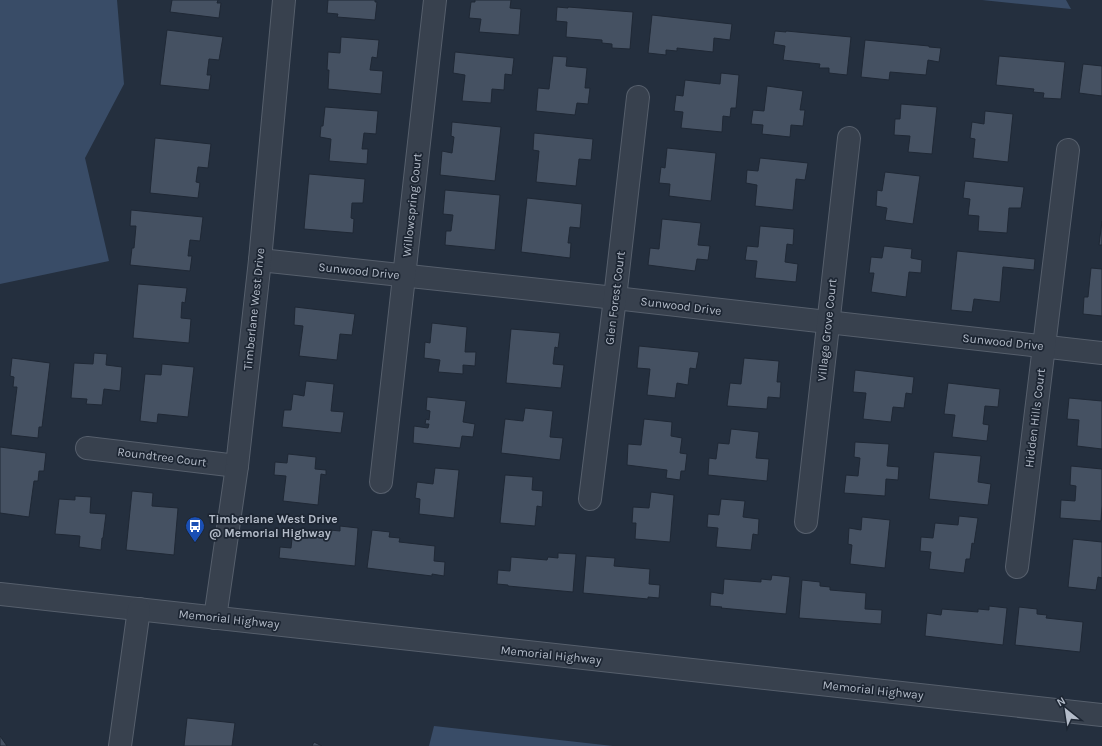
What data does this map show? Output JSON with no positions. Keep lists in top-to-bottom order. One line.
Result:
{"streets":{"street":["Willowspring Court","Sunwood Drive","Glen Forest Court","Timberlane West Drive","Village Grove Court","Hidden Hills Court","Roundtree Court","Memorial Highway"]},"crossings":[["Willowspring Court","Sunwood Drive"],["Sunwood Drive","Glen Forest Court"],["Sunwood Drive","Timberlane West Drive"],["Sunwood Drive","Village Grove Court"],["Sunwood Drive","Hidden Hills Court"],["Timberlane West Drive","Roundtree Court"],["Timberlane West Drive","Memorial Highway"]],"places":{"bus stop":["Timberlane West Drive @ Memorial Highway"]},"north":"top left"}
